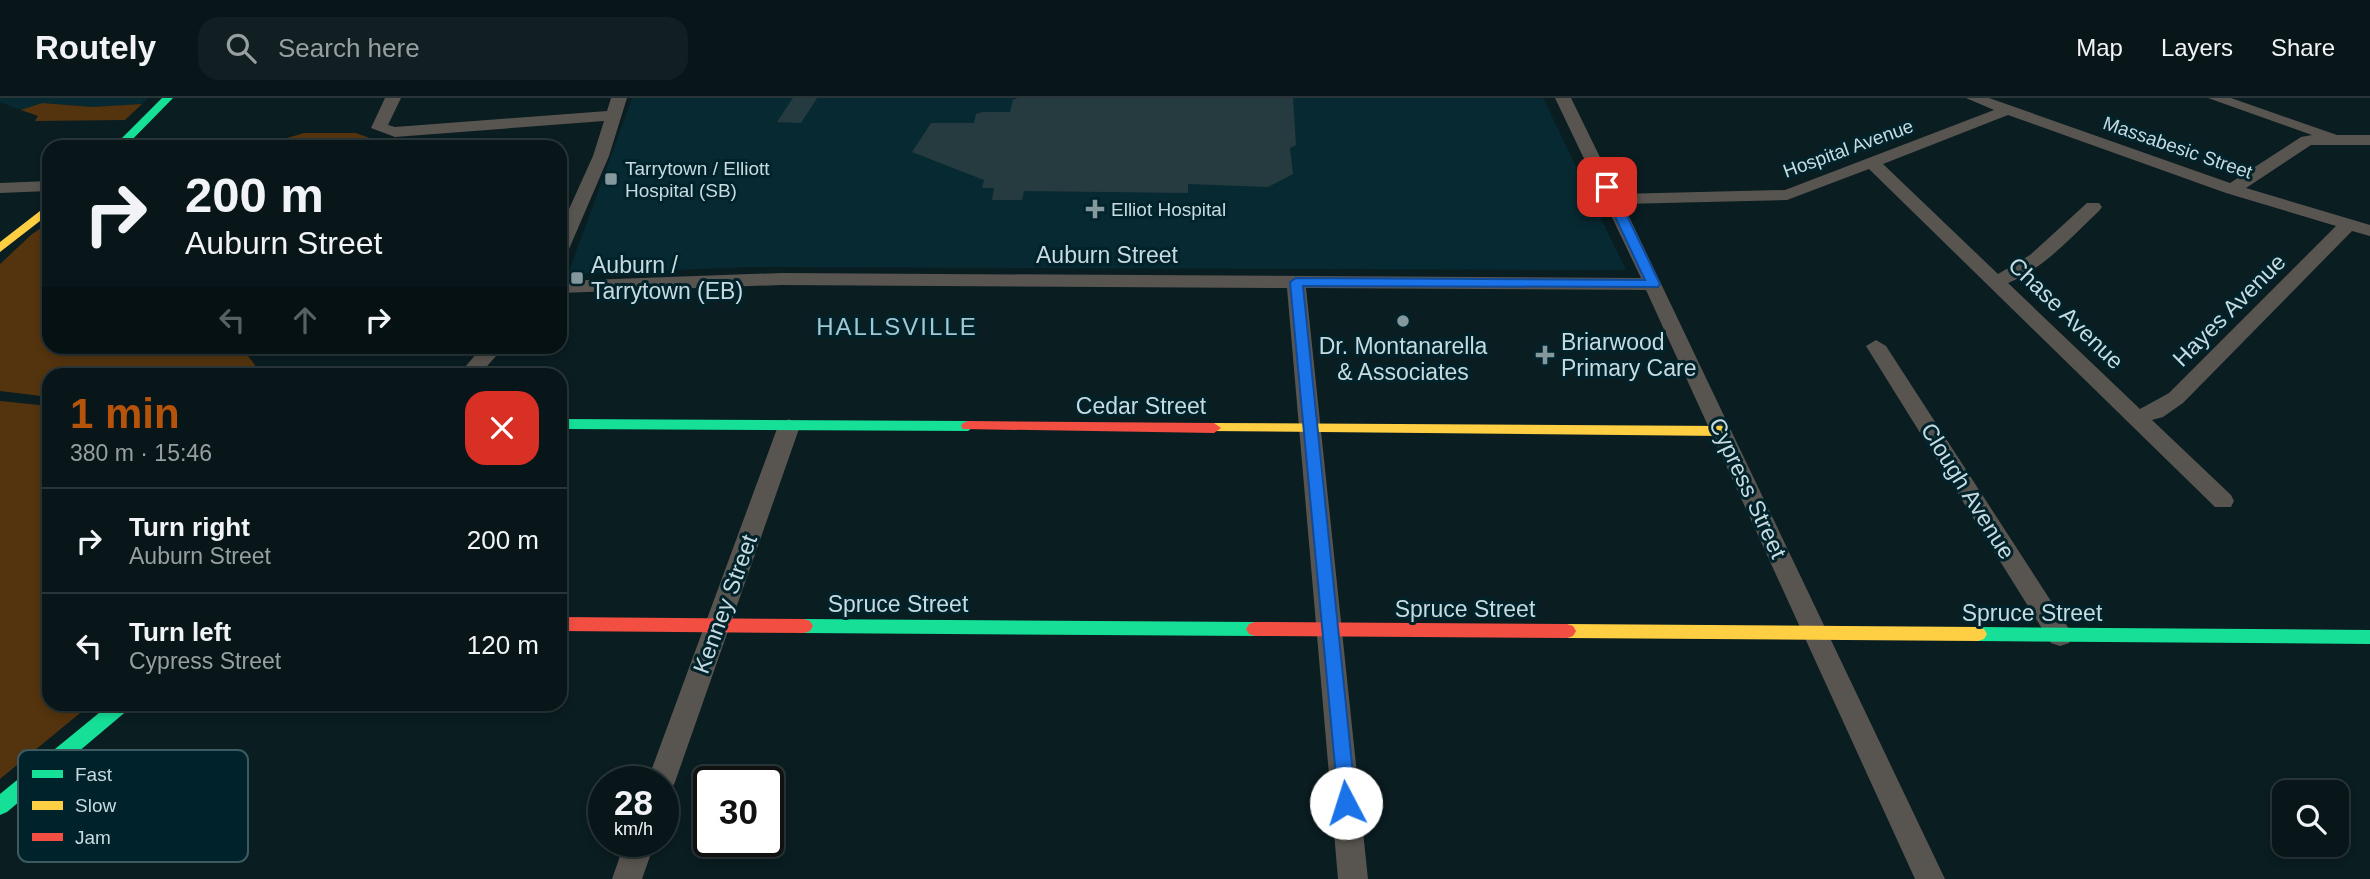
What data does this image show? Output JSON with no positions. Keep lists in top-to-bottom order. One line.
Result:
{"streets":{"street":["Massabesic Street","Hospital Avenue","Auburn Street","Hayes Avenue","Chase Avenue","Cedar Street","Cypress Street","Clough Avenue","Kenney Street","Spruce Street"]},"crossings":[["Massabesic Street","Hospital Avenue"],["Massabesic Street","Hayes Avenue"],["Hospital Avenue","Chase Avenue"],["Hospital Avenue","Cypress Street"],["Auburn Street","Cypress Street"],["Hayes Avenue","Chase Avenue"],["Cedar Street","Cypress Street"],["Cedar Street","Kenney Street"],["Cypress Street","Spruce Street"],["Clough Avenue","Spruce Street"],["Kenney Street","Spruce Street"]],"districts":["HALLSVILLE"],"places":{"transit":["Tarrytown / Elliott Hospital (SB)","Auburn / Tarrytown (EB)"],"health":["Elliot Hospital","Briarwood Primary Care"],"other":["Dr. Montanarella & Associates"]},"legend":["Fast","Slow","Jam"],"page":{"header":"Routely","search":"Search here","nav":["Map","Layers","Share"],"turn":["200 m","Auburn Street"],"heading":["1 min","380 m · 15:46"],"list":[{"name":"Turn right","note":"Auburn Street","value":"200 m"},{"name":"Turn left","note":"Cypress Street","value":"120 m"}],"speed":"28 km/h","limit":"30"}}
